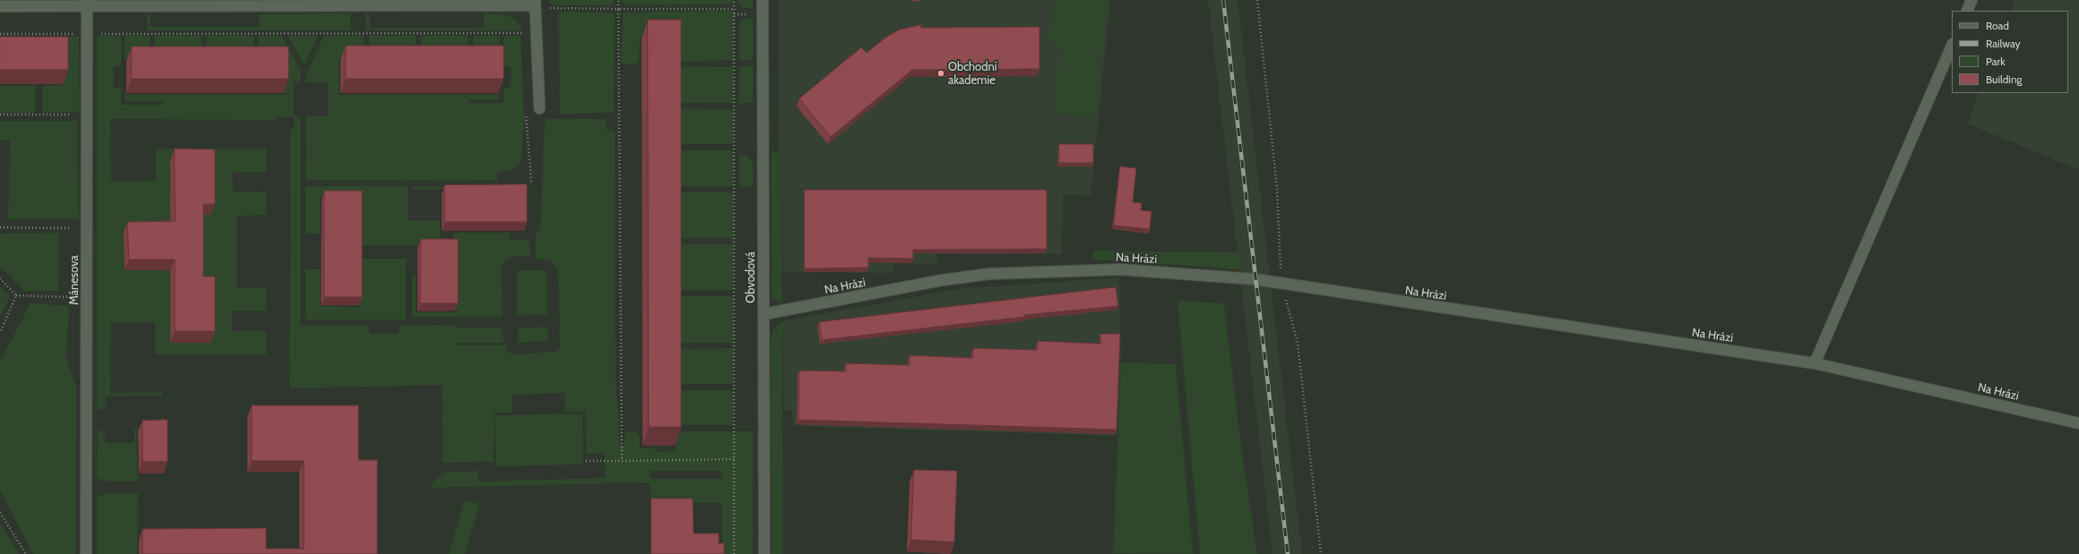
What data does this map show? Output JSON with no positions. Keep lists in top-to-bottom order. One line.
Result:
{"streets":{"street":["Na Hrázi","Obvodová","Mánesova"]},"crossings":[["Na Hrázi","Obvodová"]],"places":["Obchodní akademie"],"legend":["Road","Railway","Park","Building"]}
